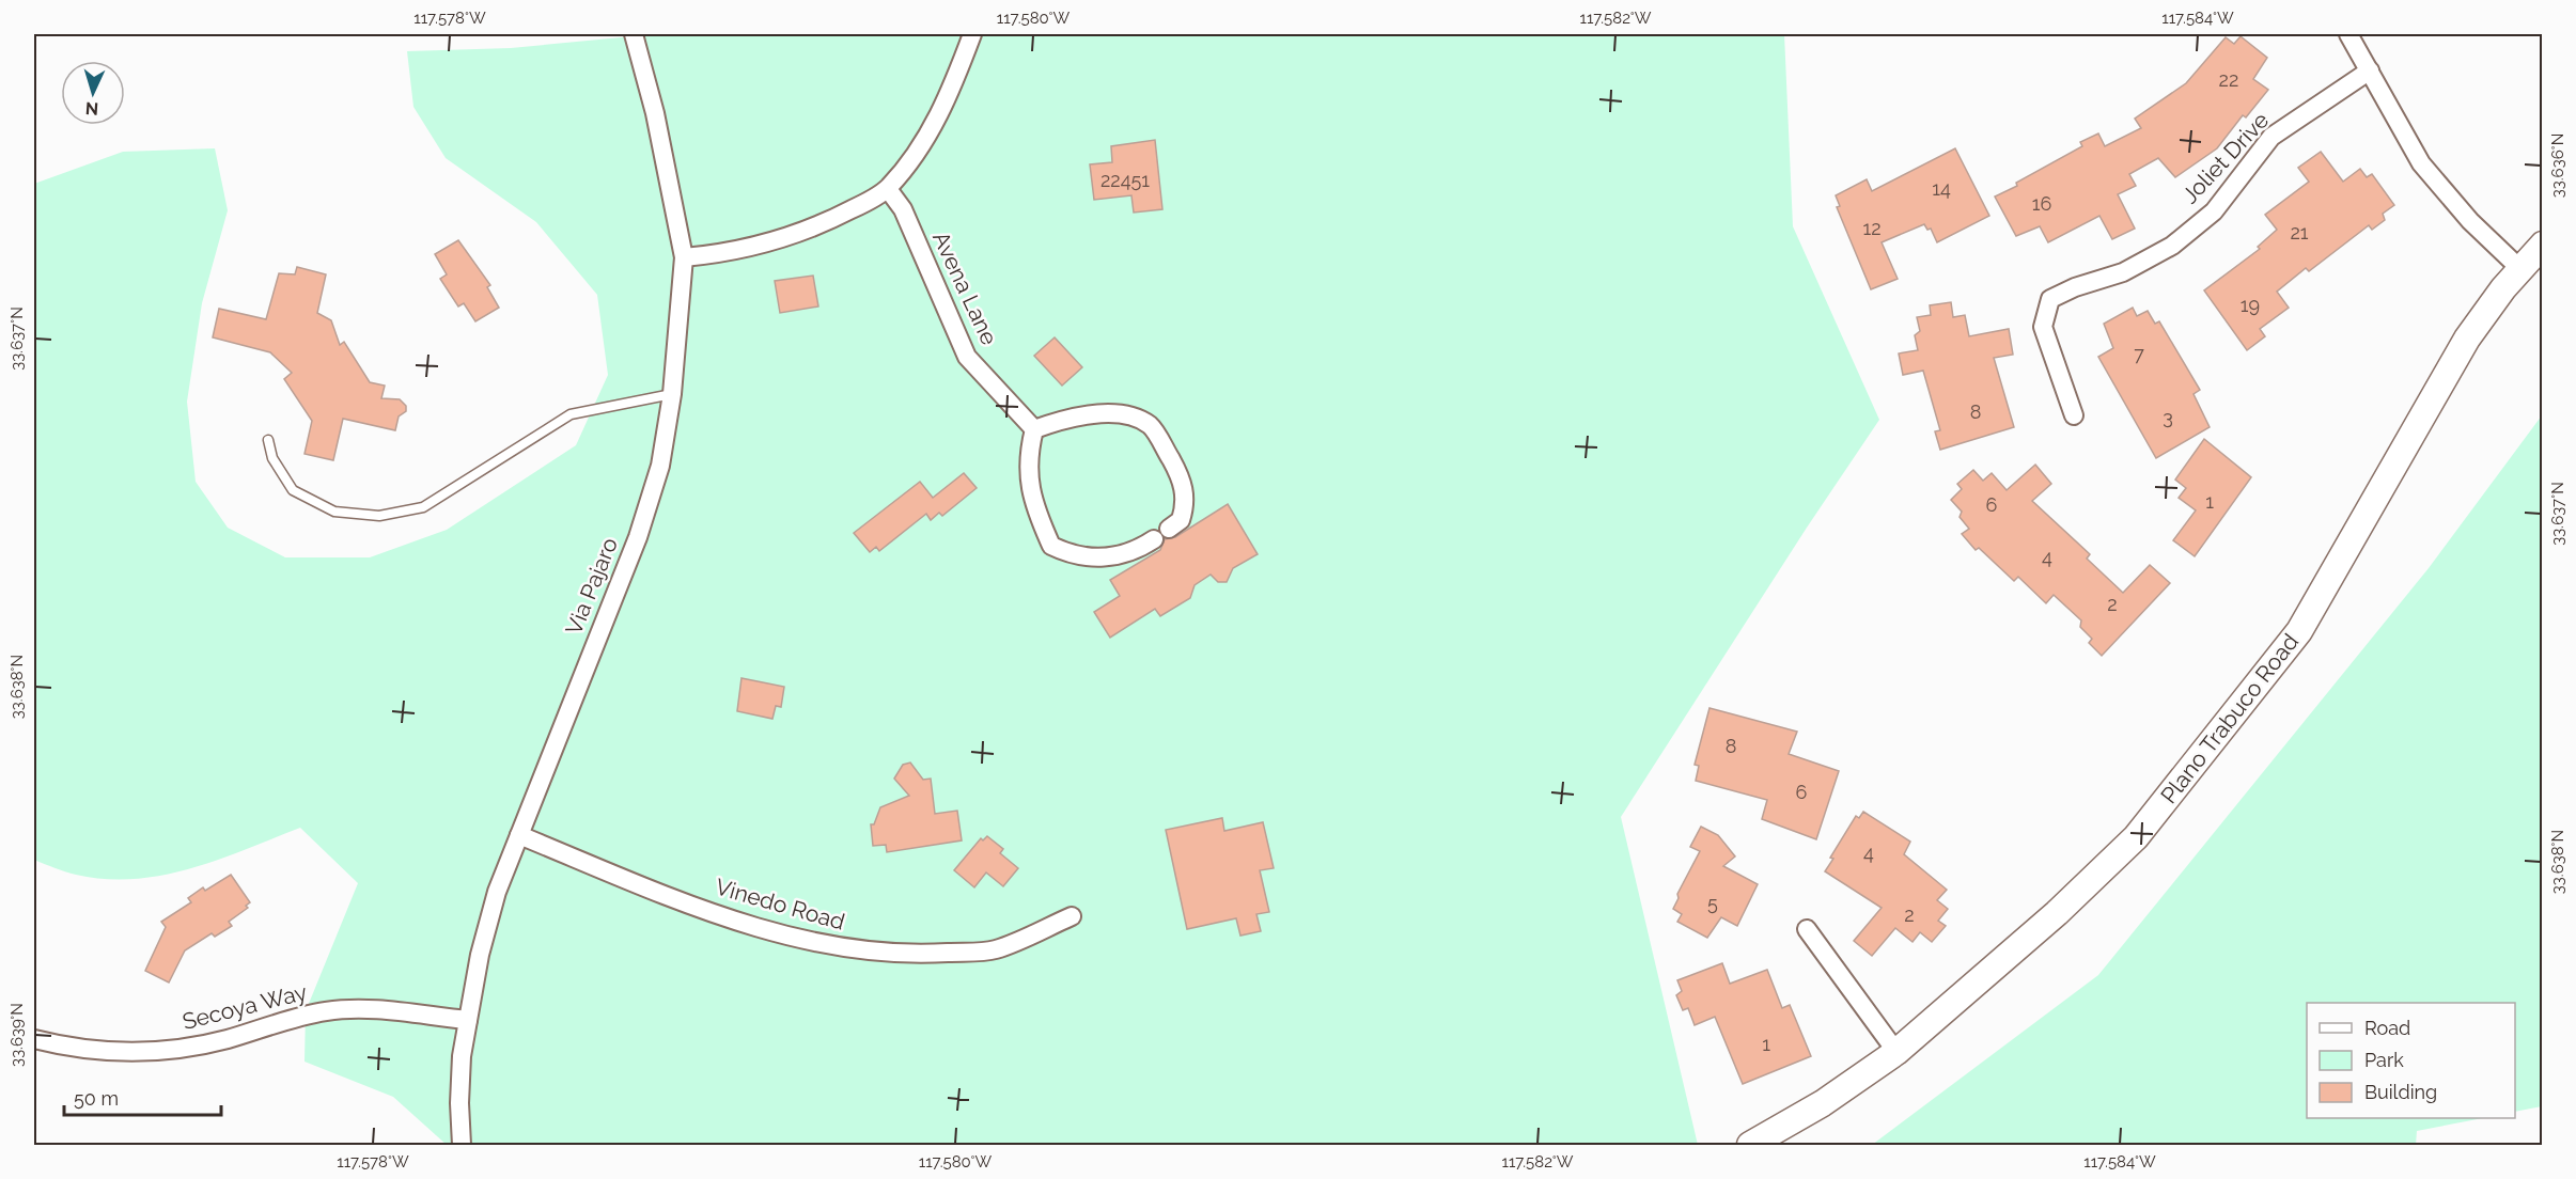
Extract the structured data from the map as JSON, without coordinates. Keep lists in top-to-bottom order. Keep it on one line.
{"streets":{"street":["Joliet Drive","Avena Lane","Via Pajaro","Plano Trabuco Road","Vinedo Road","Secoya Way"]},"crossings":[["Via Pajaro","Vinedo Road"],["Via Pajaro","Secoya Way"]],"house_numbers":["22","22451","14","16","12","21","19","7","8","3","1","6","4","2","8","6","4","5","2","1"],"legend":["Road","Park","Building"],"scale_bar":"50 m","north":"bottom","coordinates":["117.578°W","117.580°W","117.582°W","117.584°W","33.636°N","33.637°N","33.638°N","33.639°N"]}
